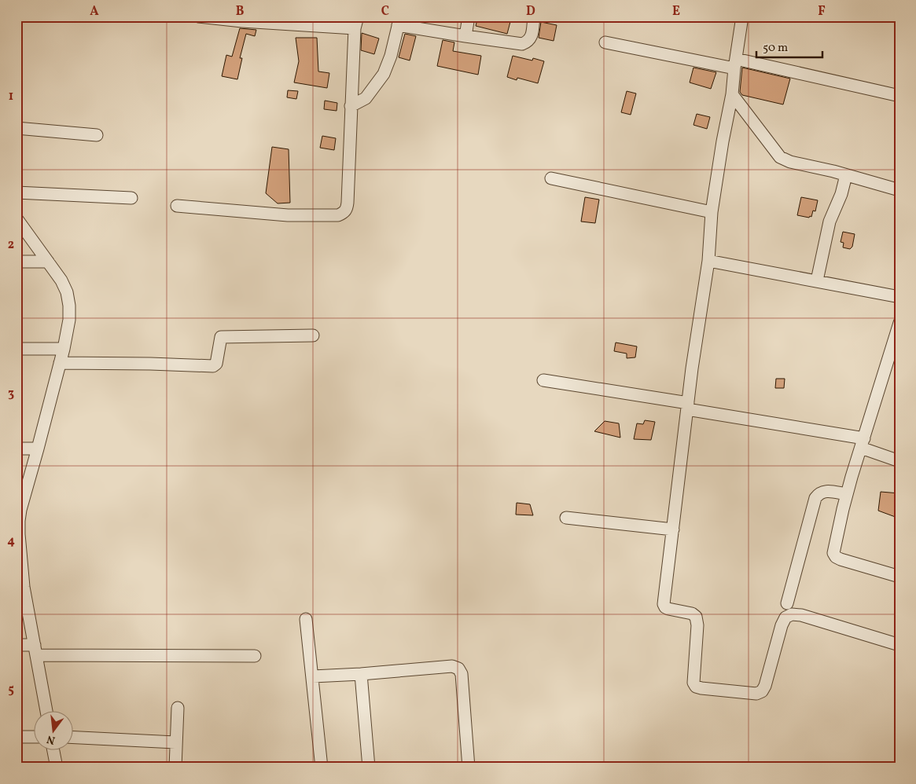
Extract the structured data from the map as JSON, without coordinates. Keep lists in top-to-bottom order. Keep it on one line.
{"scale_bar":"50 m","north":"bottom","grid":{"columns":["A","B","C","D","E","F"],"rows":["1","2","3","4","5"]}}
